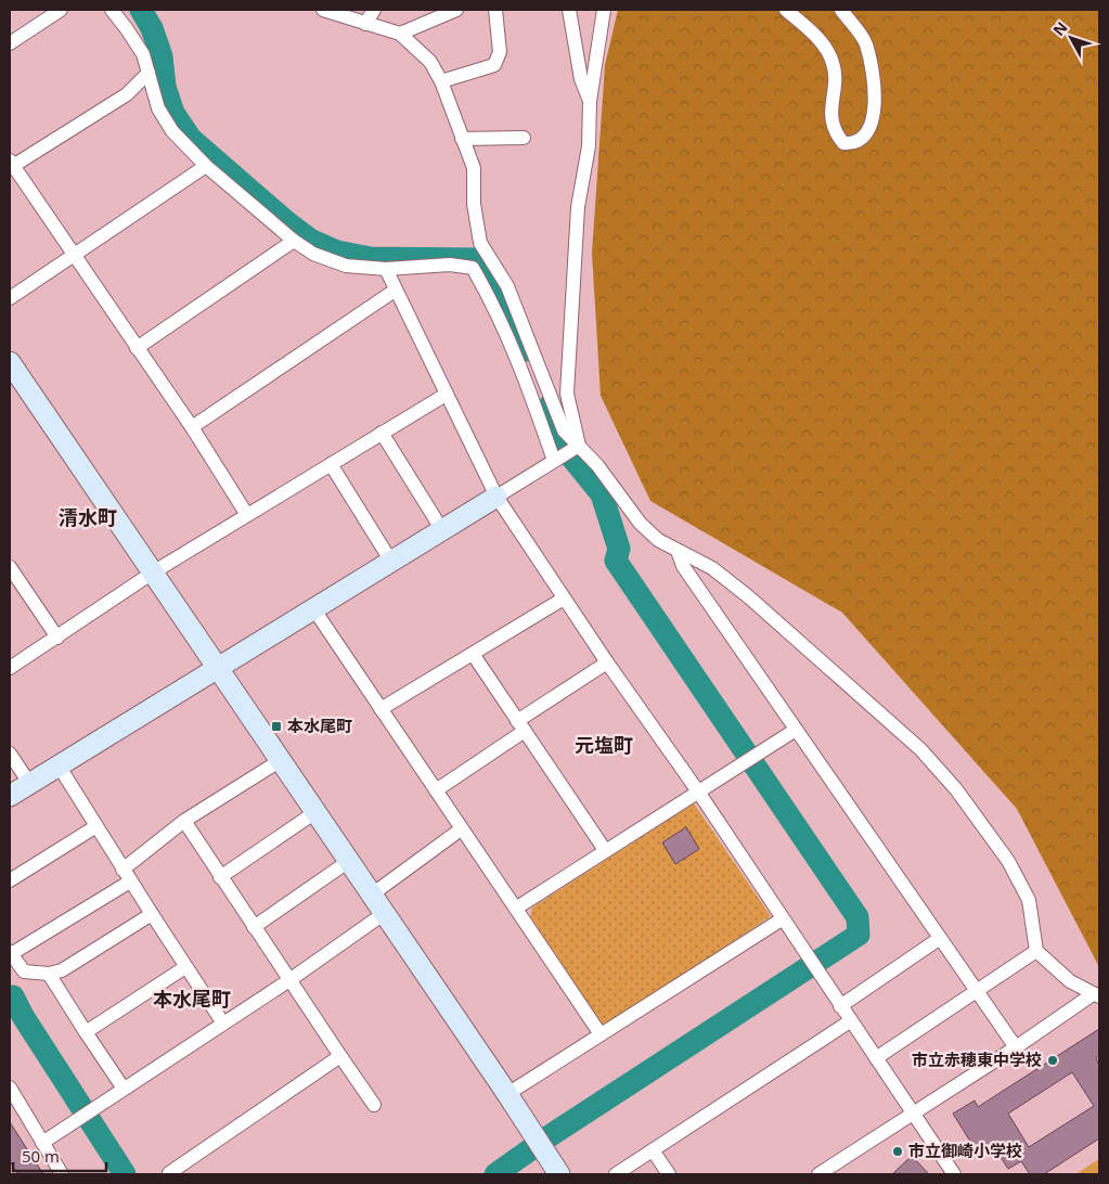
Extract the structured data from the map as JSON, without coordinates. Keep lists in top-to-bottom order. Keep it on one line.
{"districts":["清水町","元塩町","本水尾町"],"places":{"transit":["本水尾町"],"other":["市立赤穂東中学校","市立御崎小学校"]},"scale_bar":"50 m","north":"top left"}
